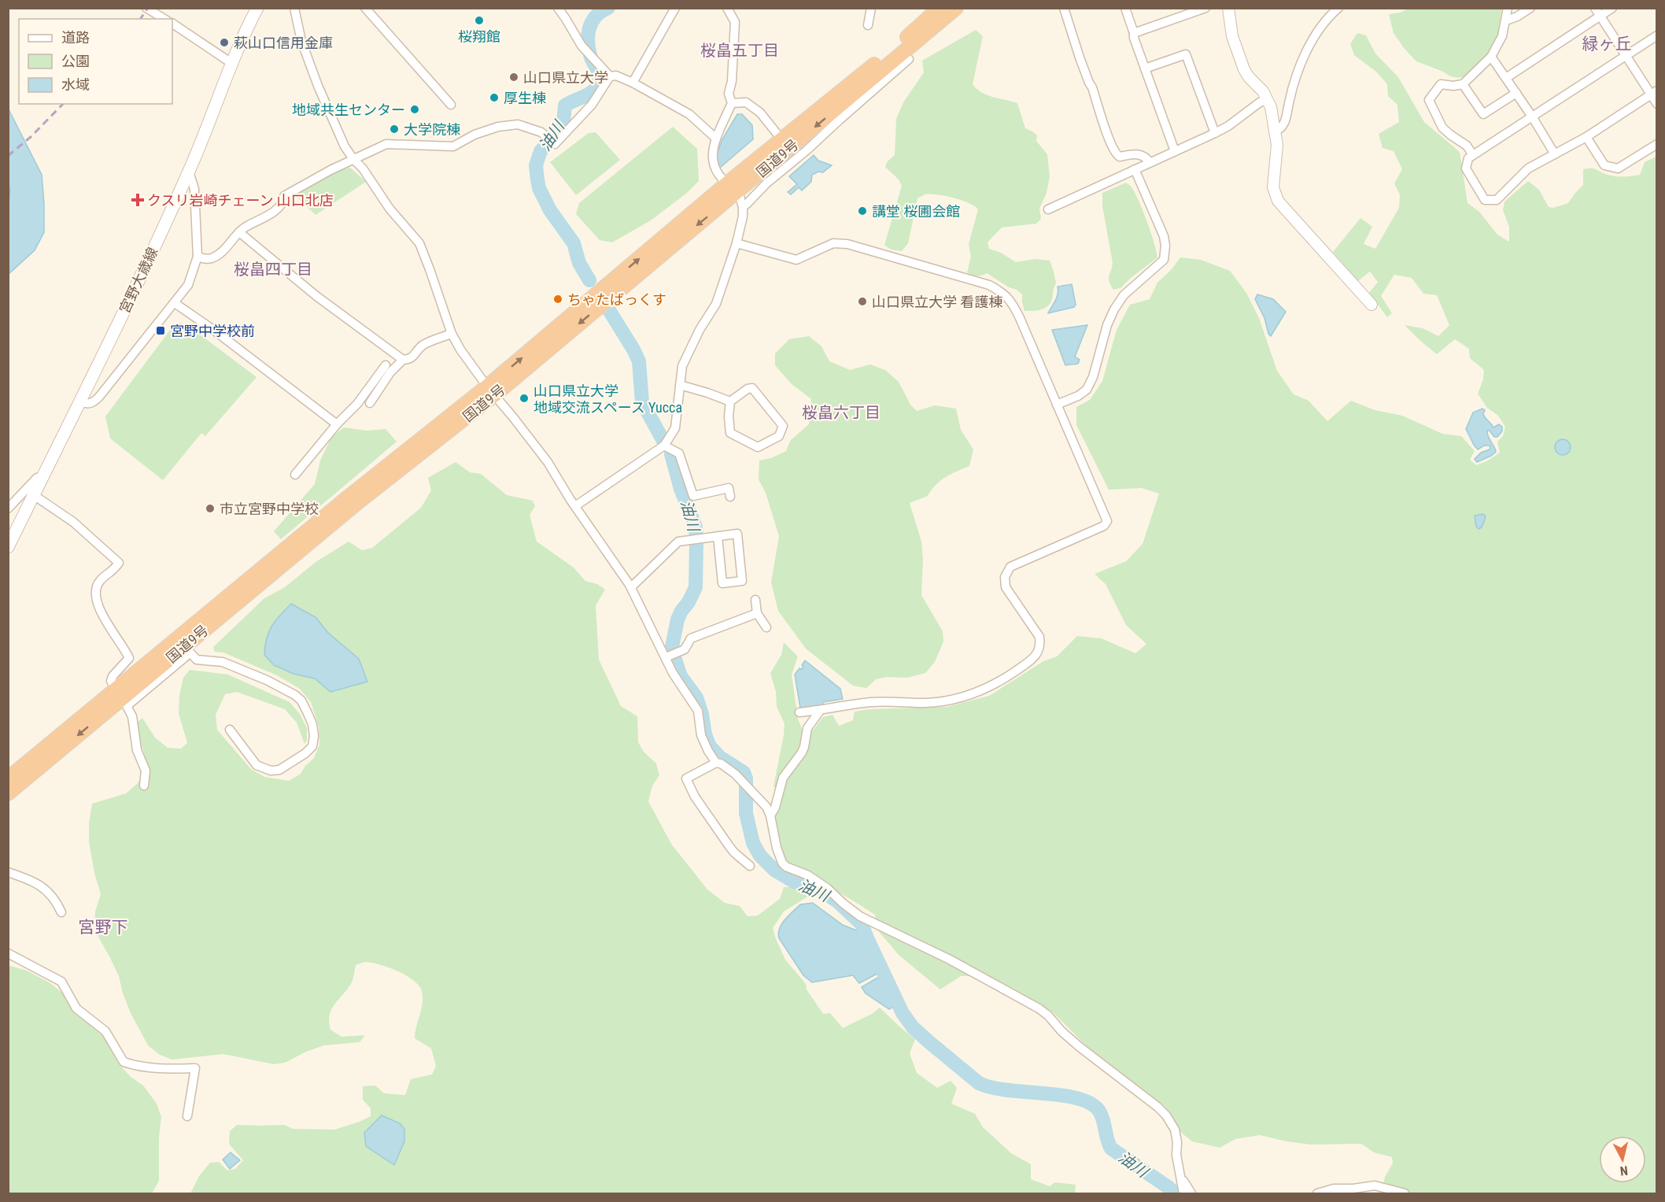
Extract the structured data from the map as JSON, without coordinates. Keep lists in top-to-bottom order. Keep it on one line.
{"streets":{"highway":["国道9号"],"main road":["宮野大歳線"]},"districts":["緑ヶ丘","桜畠五丁目","桜畠四丁目","桜畠六丁目","宮野下"],"water":["油川"],"places":{"other":["桜翔館","萩山口信用金庫","山口県立大学","厚生棟","地域共生センター","大学院棟","講堂 桜圃会館","ちゃたばっくす","山口県立大学 看護棟","山口県立大学 地域交流スペース Yucca","市立宮野中学校"],"health":["クスリ岩崎チェーン 山口北店"],"transit":["宮野中学校前"]},"legend":["道路","公園","水域"],"north":"bottom"}
